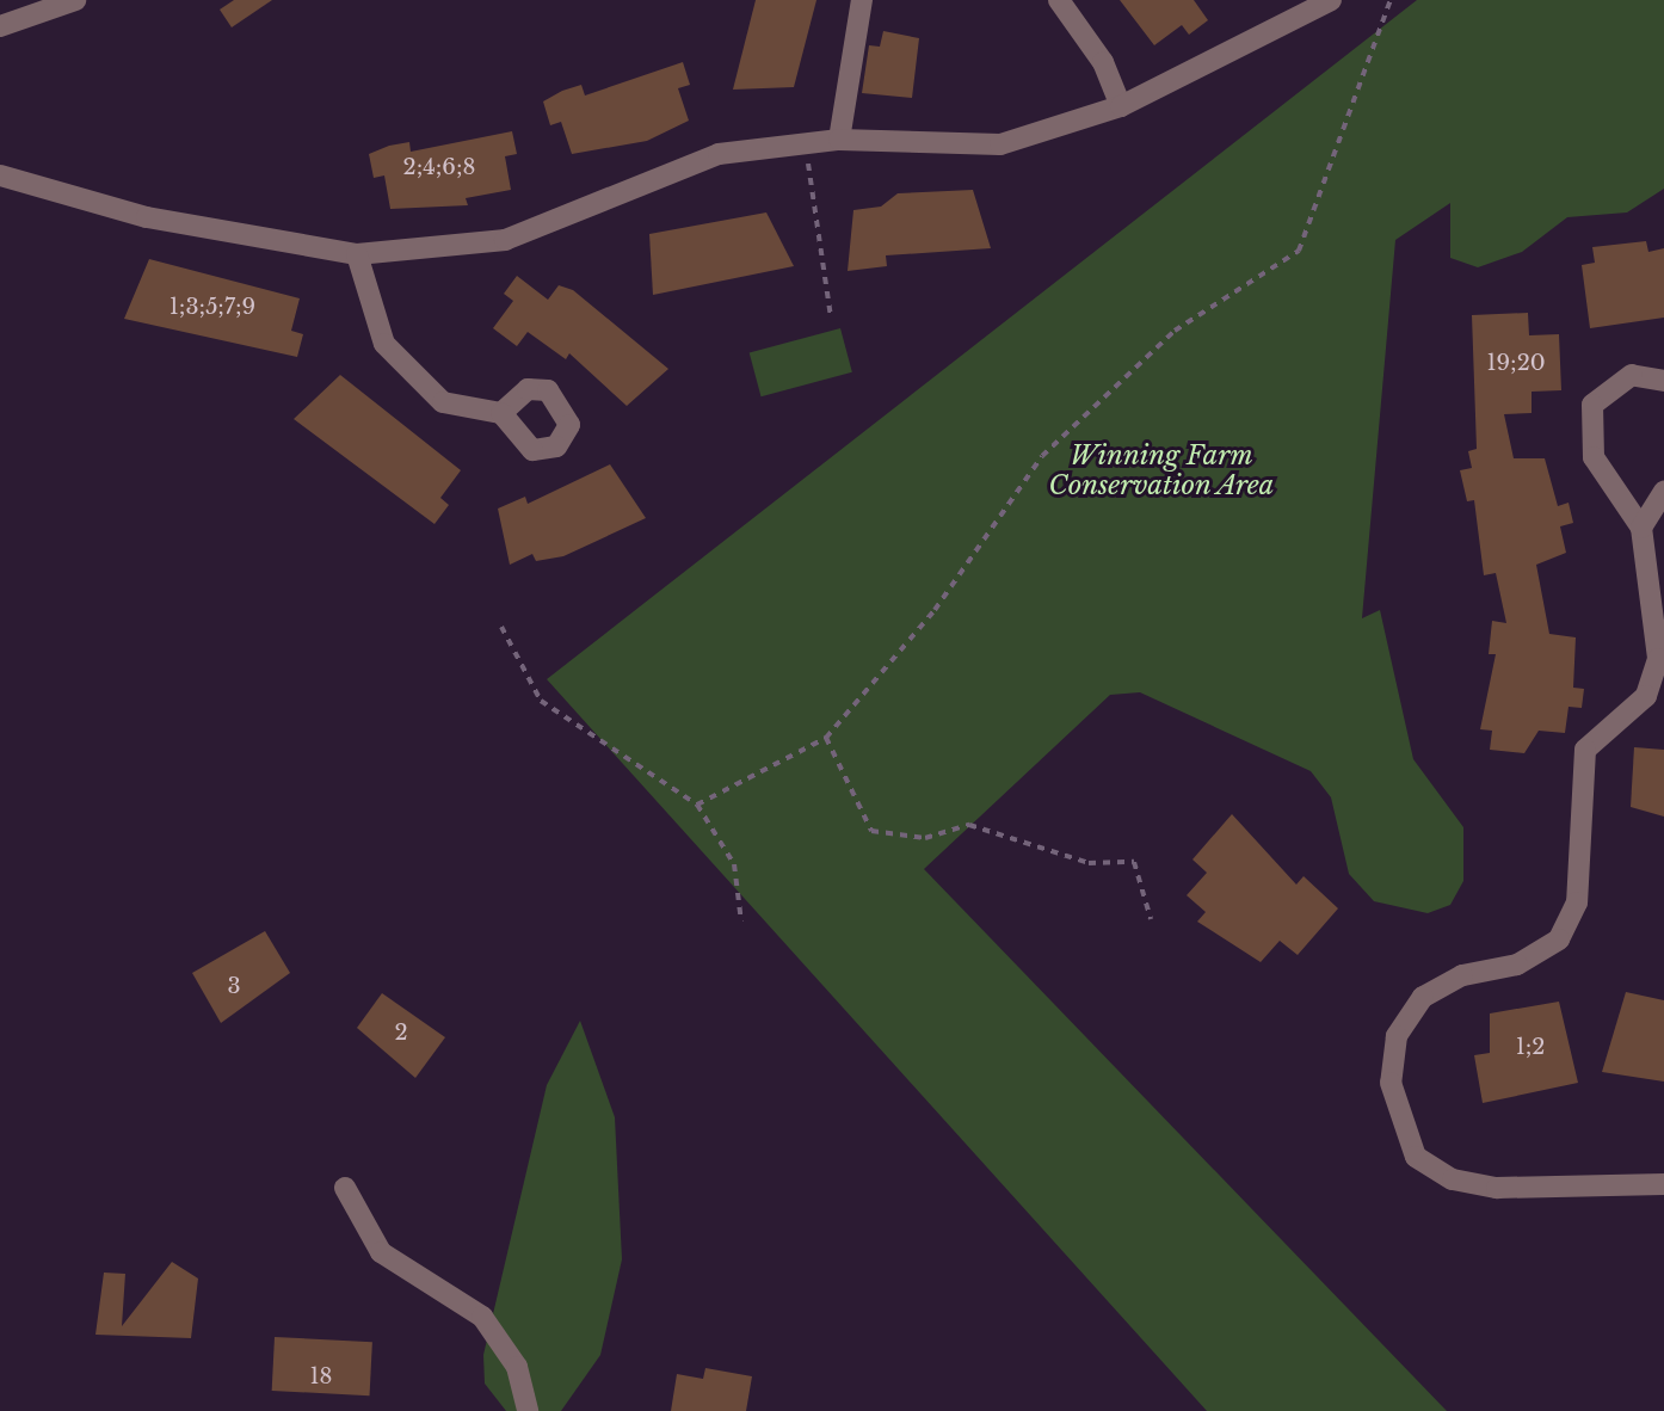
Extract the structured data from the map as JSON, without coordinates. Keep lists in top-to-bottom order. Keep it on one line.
{"parks":["Winning Farm Conservation Area"],"house_numbers":["2;4;6;8","1;3;5;7;9","19;20","3","2","1;2","18"]}
